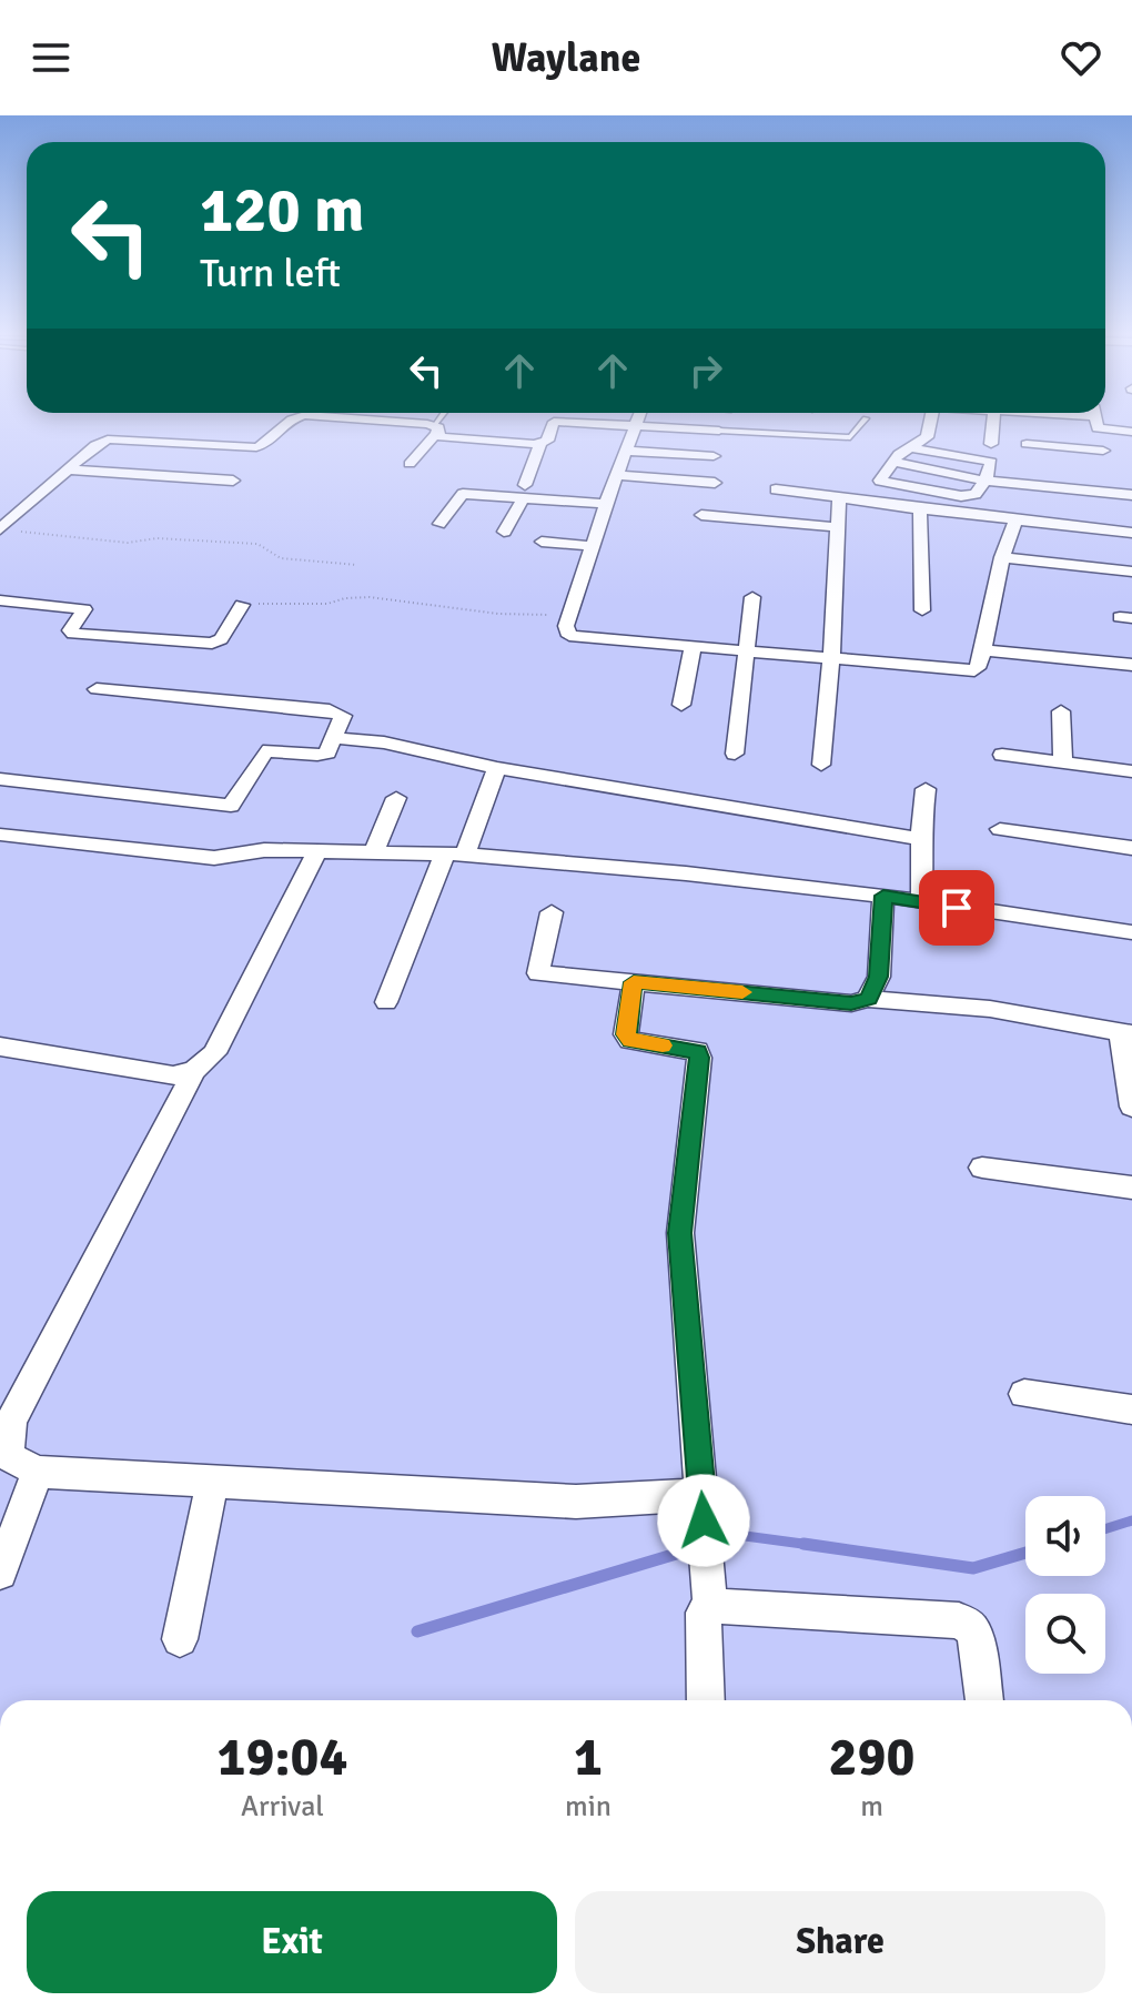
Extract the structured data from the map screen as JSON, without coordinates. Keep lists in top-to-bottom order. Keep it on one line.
{"page":{"header":"Waylane","turn":["120 m","Turn left"],"eta":["19:04","Arrival","1","min","290","m"],"buttons":["Exit","Share"]}}
